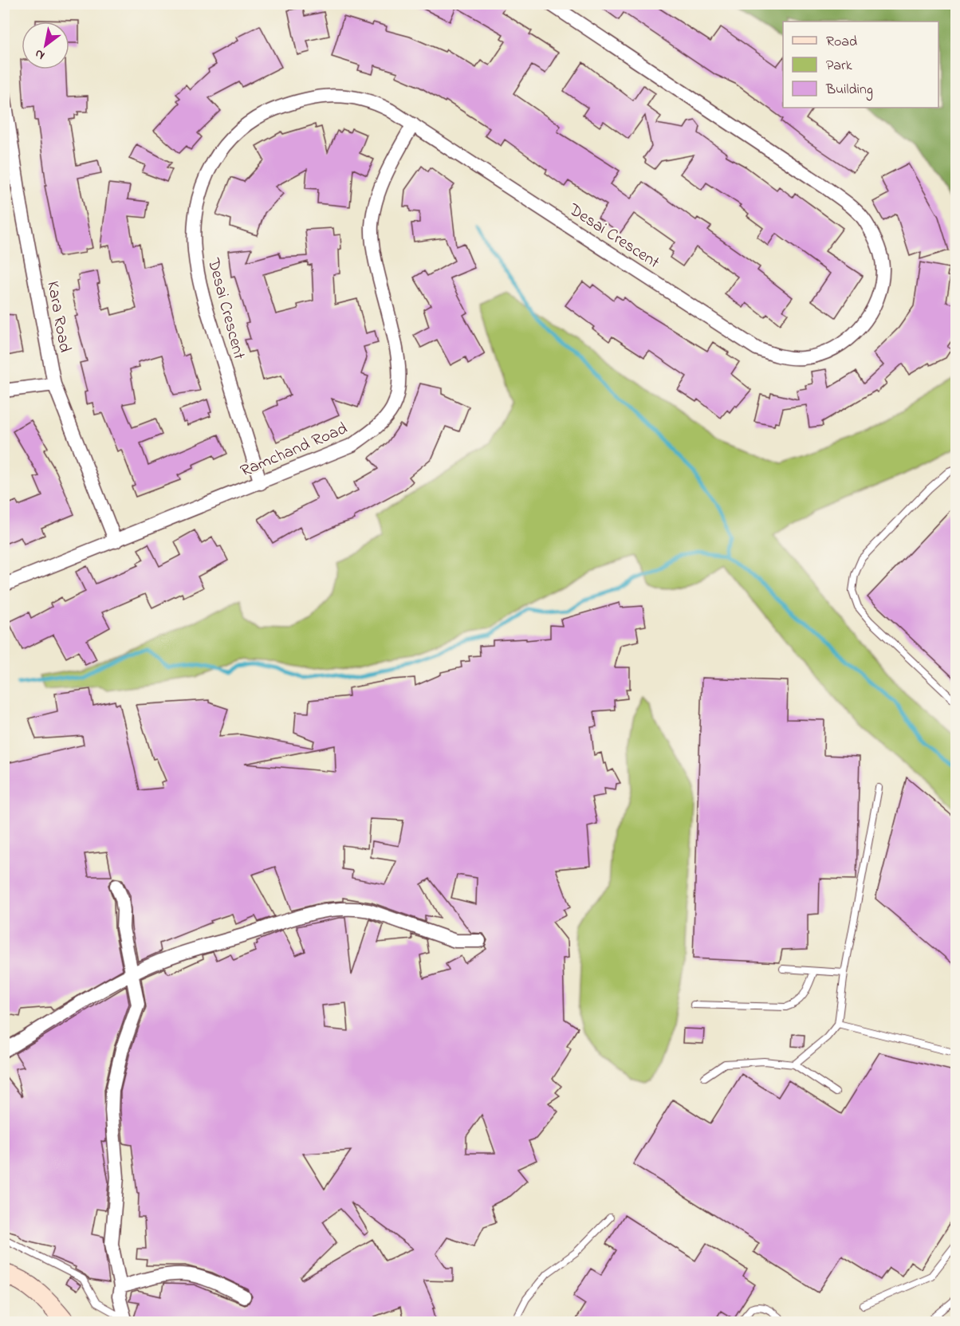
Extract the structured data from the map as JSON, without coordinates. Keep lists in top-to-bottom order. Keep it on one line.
{"streets":{"street":["Desai Crescent","Kara Road","Ramchand Road"]},"crossings":[["Desai Crescent","Ramchand Road"],["Kara Road","Ramchand Road"]],"legend":["Road","Park","Building"],"north":"bottom left"}
